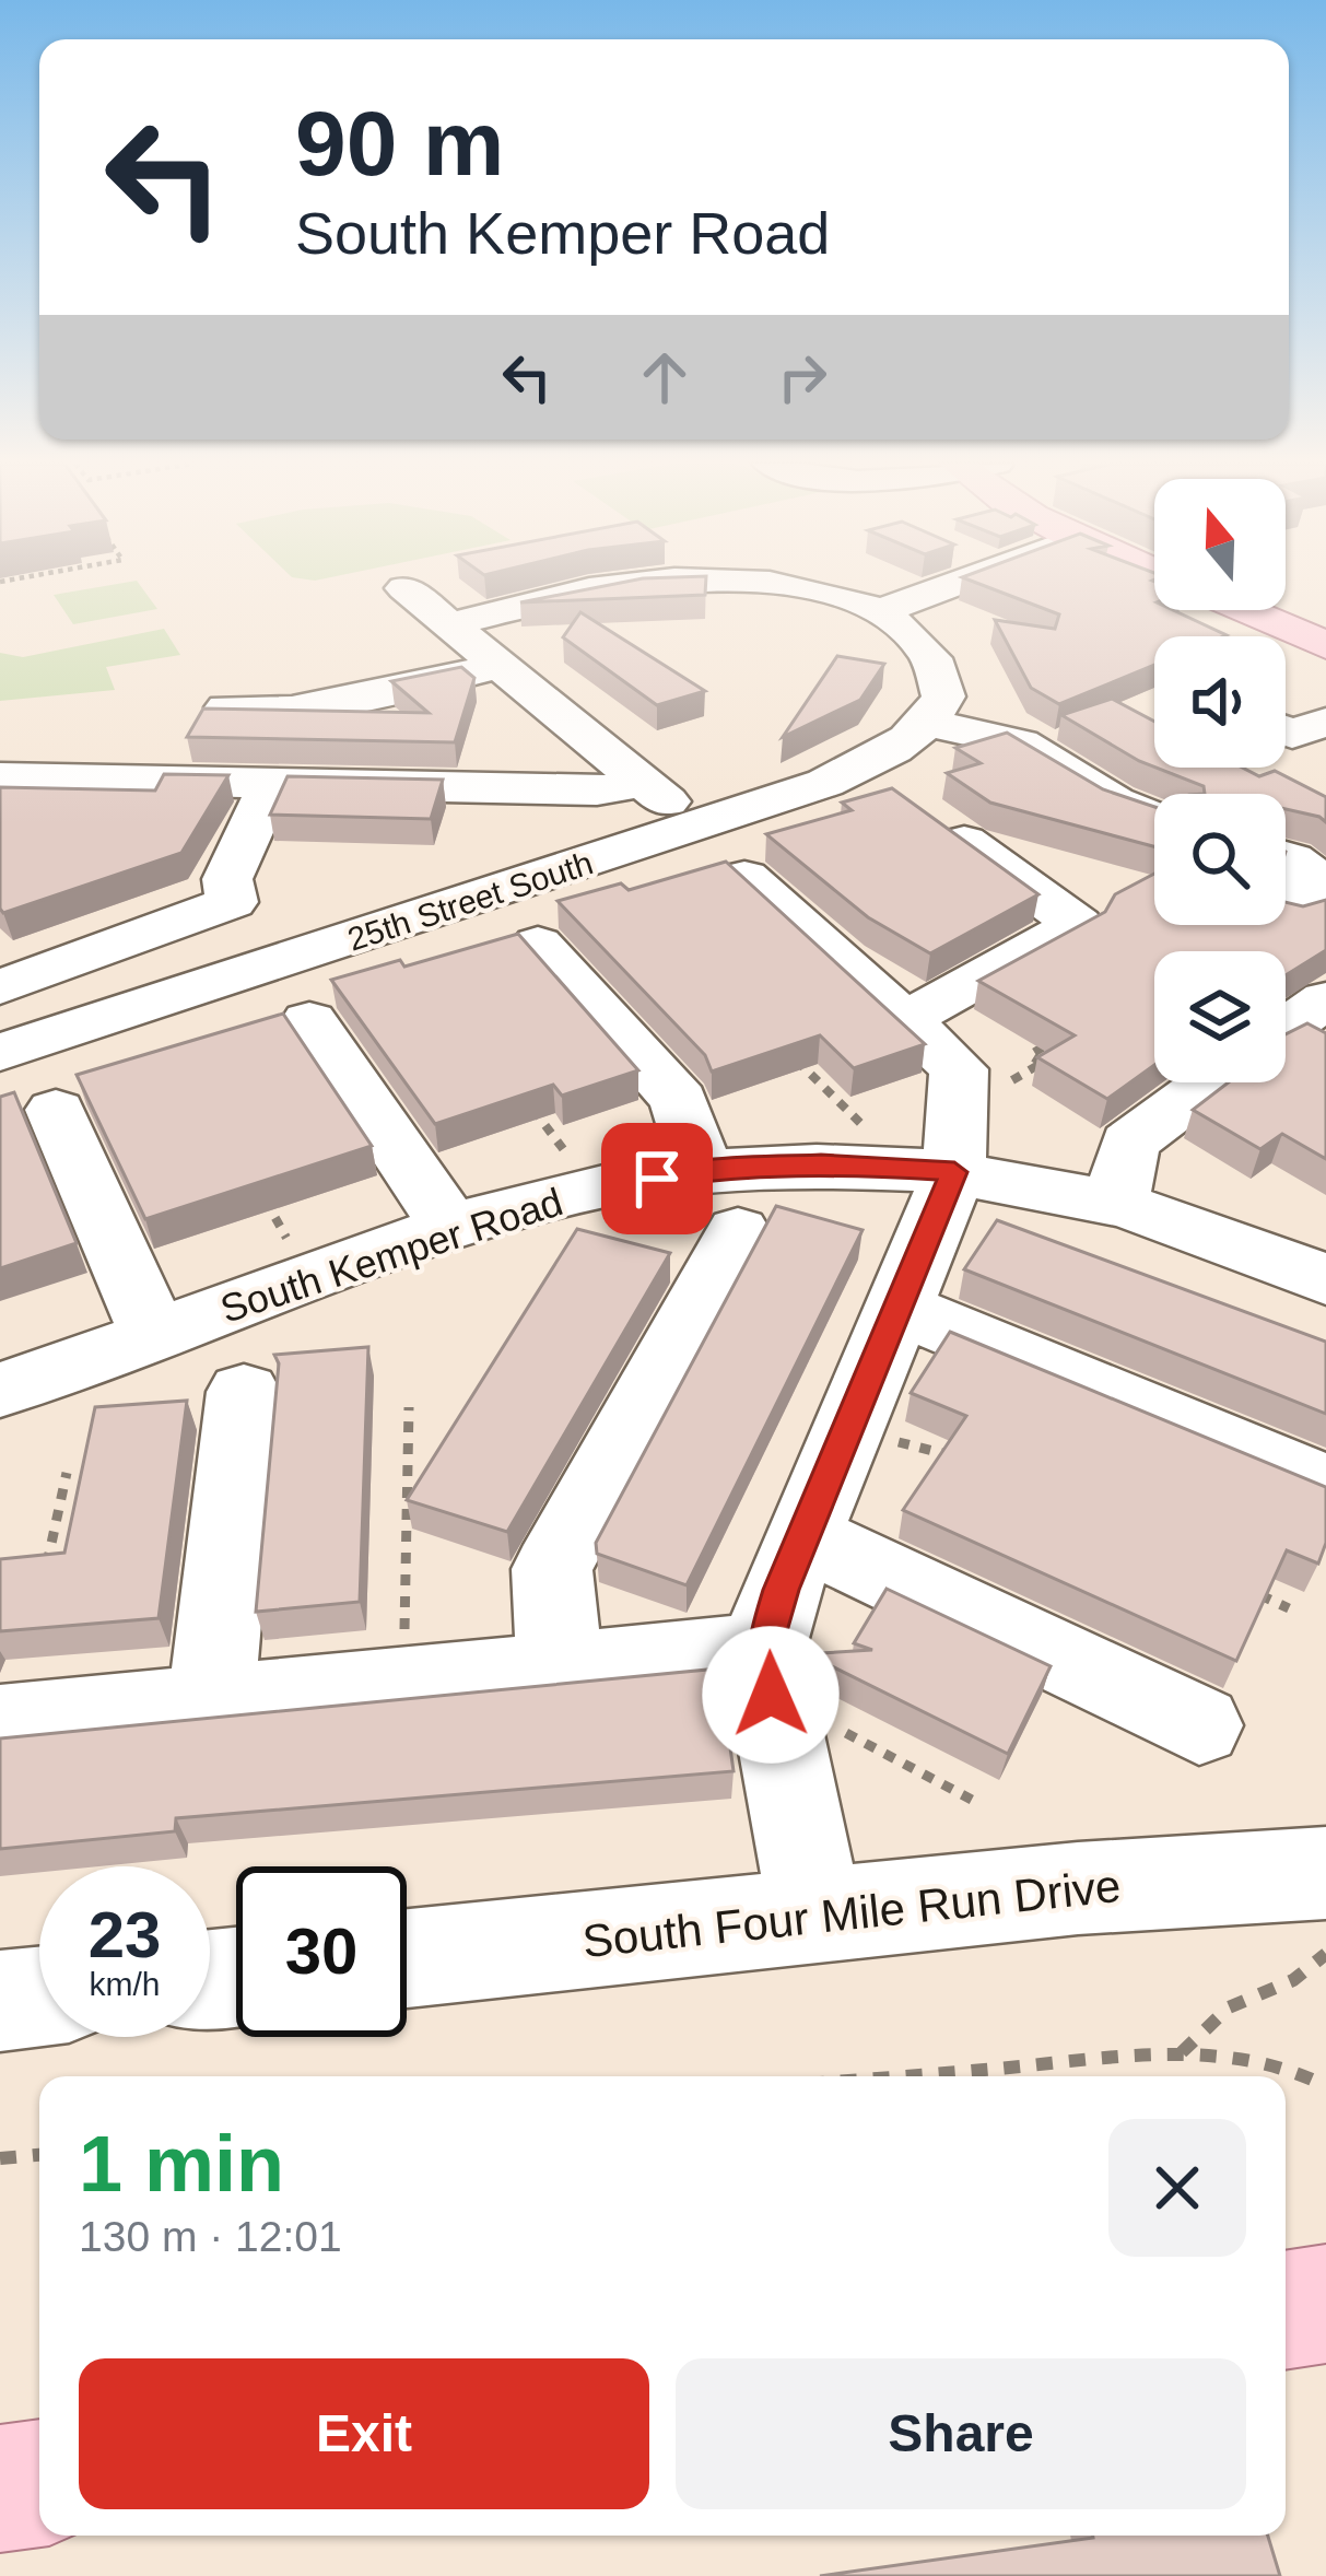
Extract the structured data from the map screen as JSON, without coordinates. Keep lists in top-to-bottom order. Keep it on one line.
{"streets":{"street":["25th Street South","South Kemper Road","South Four Mile Run Drive"]},"north":"top","page":{"turn":["90 m","South Kemper Road"],"speed":"23 km/h","limit":"30","heading":["1 min","130 m · 12:01"],"buttons":["Exit","Share"]}}
